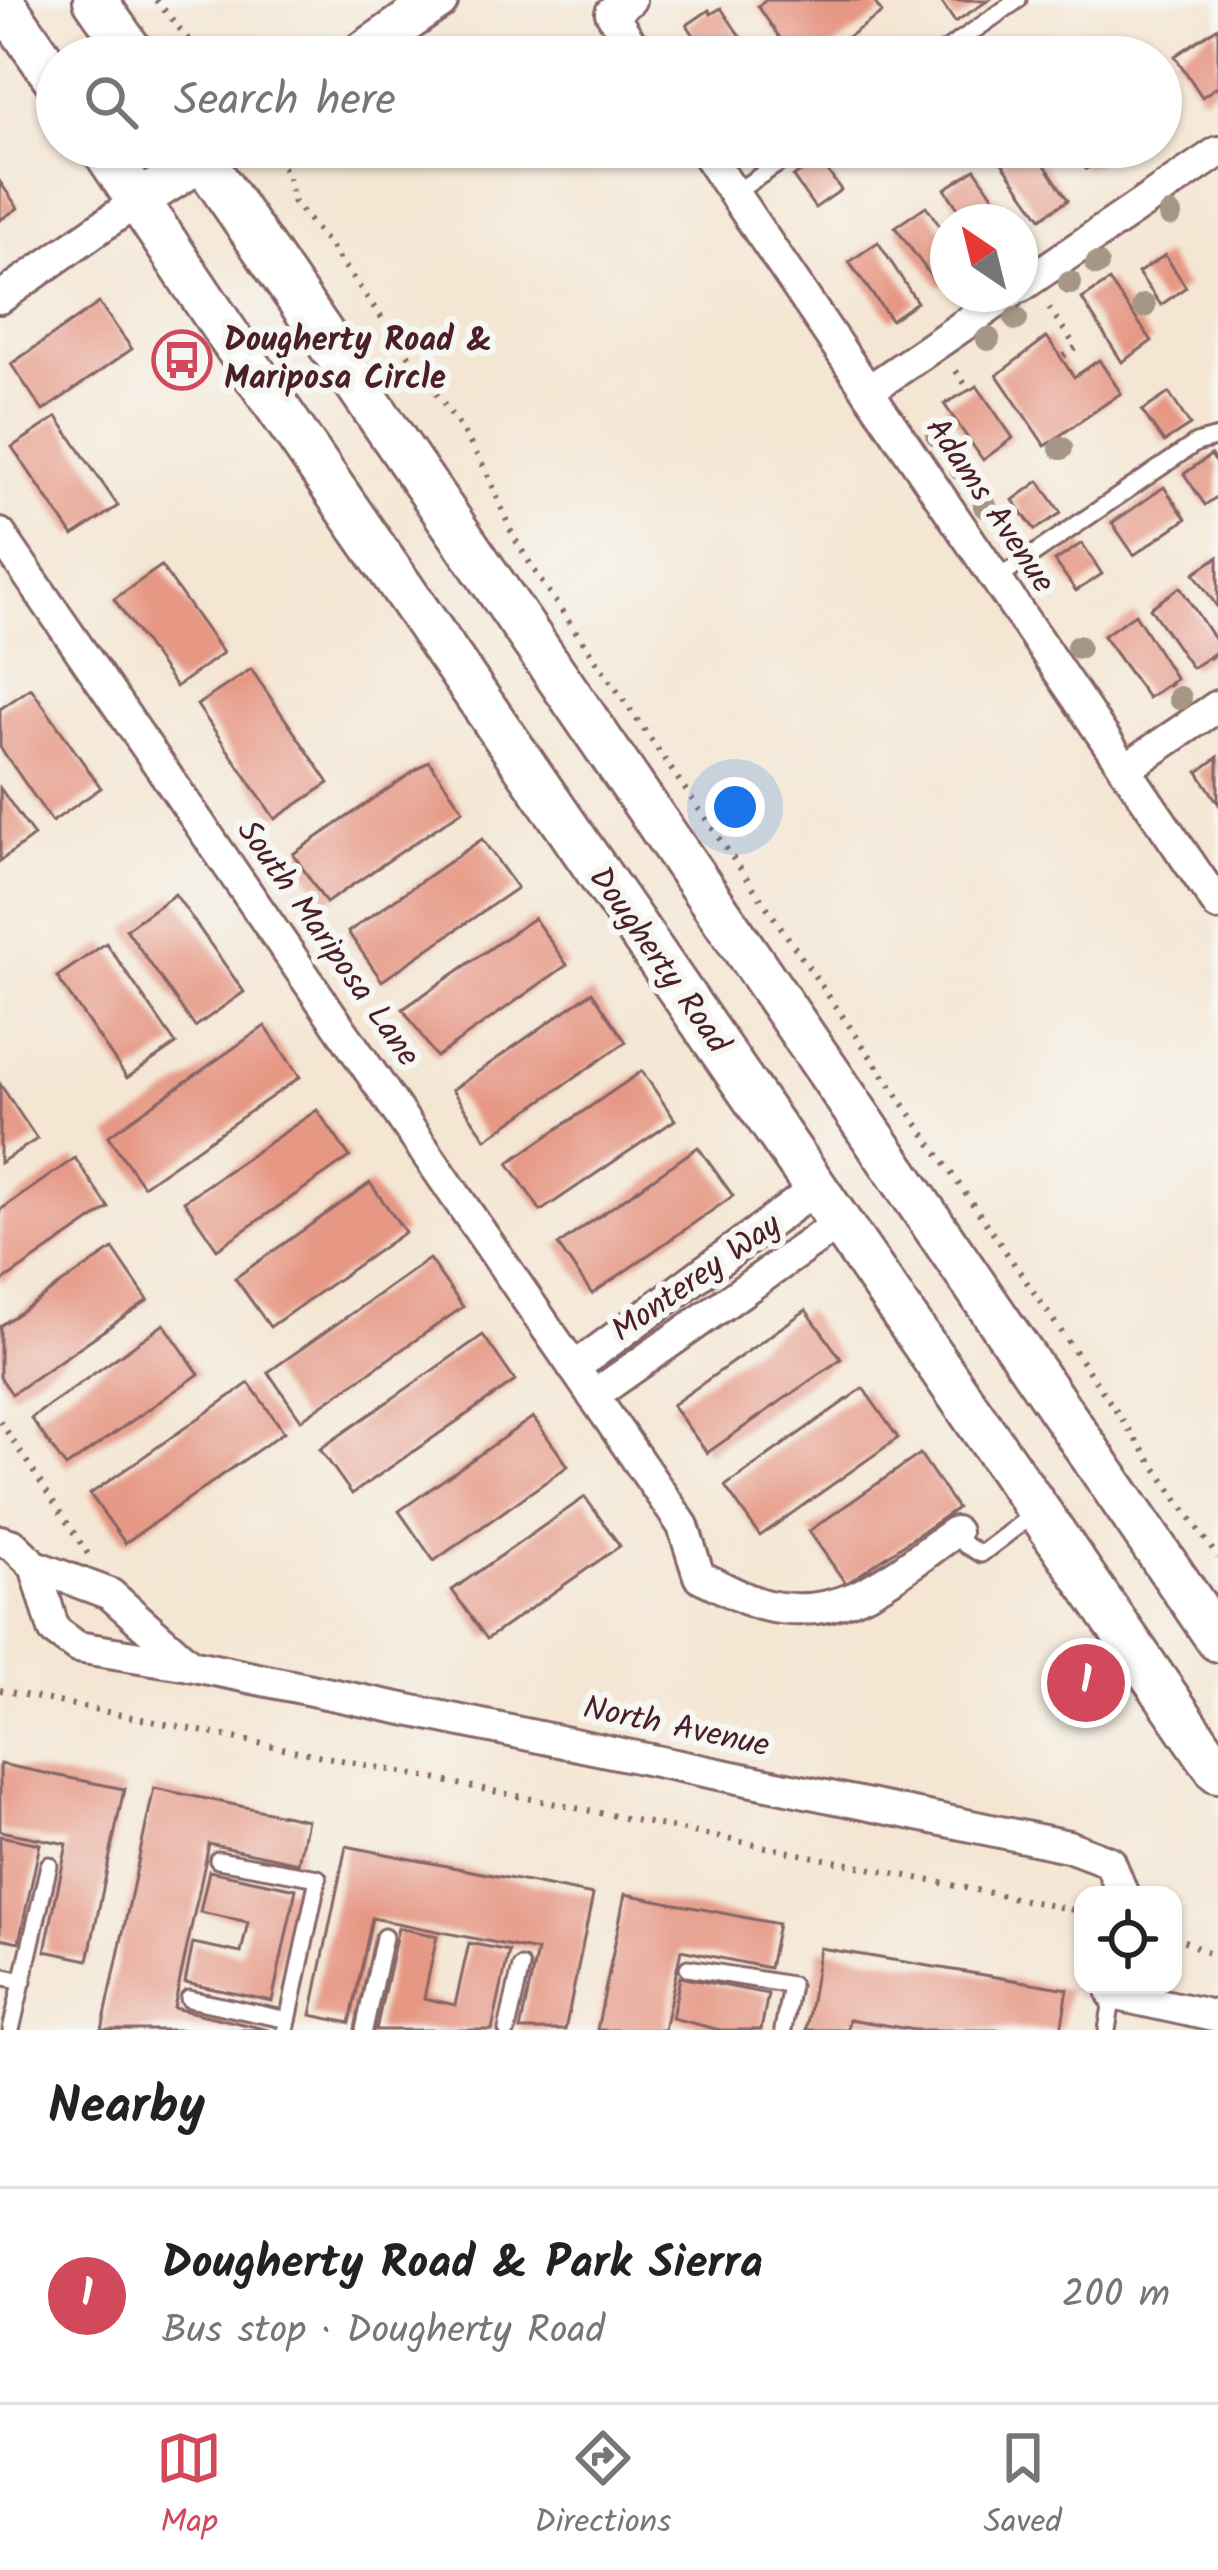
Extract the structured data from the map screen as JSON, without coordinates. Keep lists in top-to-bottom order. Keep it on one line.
{"streets":{"main road":["Dougherty Road"],"street":["Adams Avenue","South Mariposa Lane","Monterey Way","North Avenue"]},"crossings":[["South Mariposa Lane","Monterey Way"],["Dougherty Road","Monterey Way"]],"places":{"bus stop":["Dougherty Road & Mariposa Circle"]},"north":"top left","page":{"search":"Search here","pins":"1","heading":"Nearby","list":[{"mark":"1","name":"Dougherty Road & Park Sierra","note":"Bus stop · Dougherty Road","value":"200 m"}],"nav":["Map","Directions","Saved"]}}
